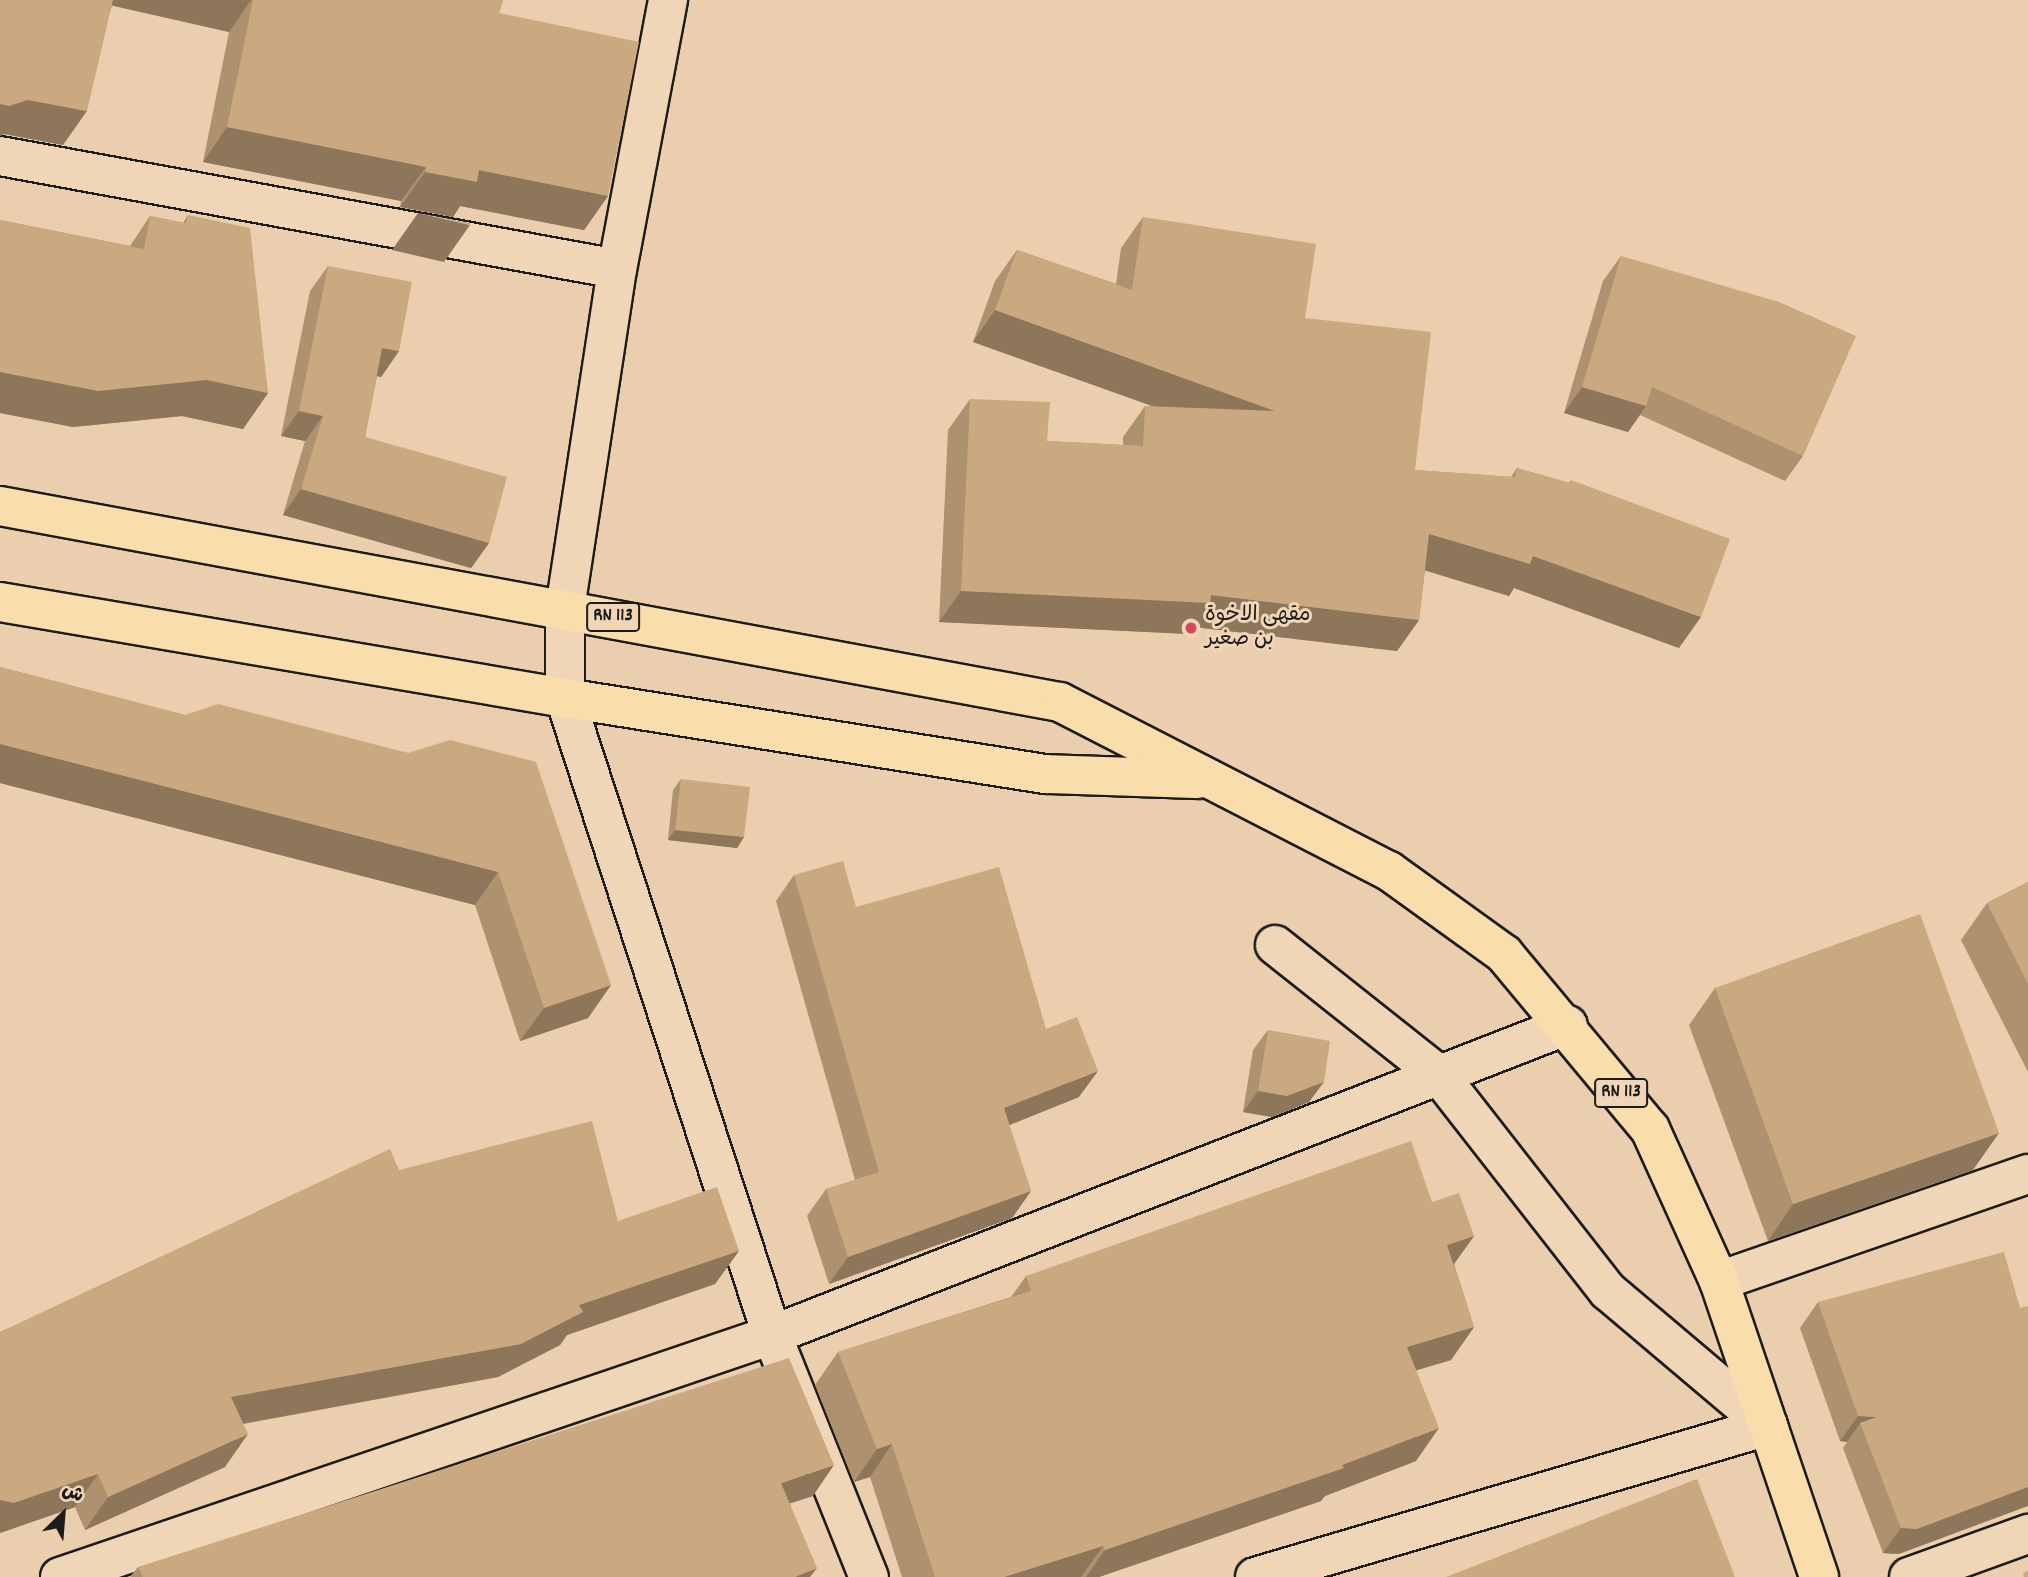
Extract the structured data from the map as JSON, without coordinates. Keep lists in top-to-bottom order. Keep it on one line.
{"streets":{"main road":["RN 113"]},"places":["مقهی الاخوة بن صغير"],"north":"top right"}
